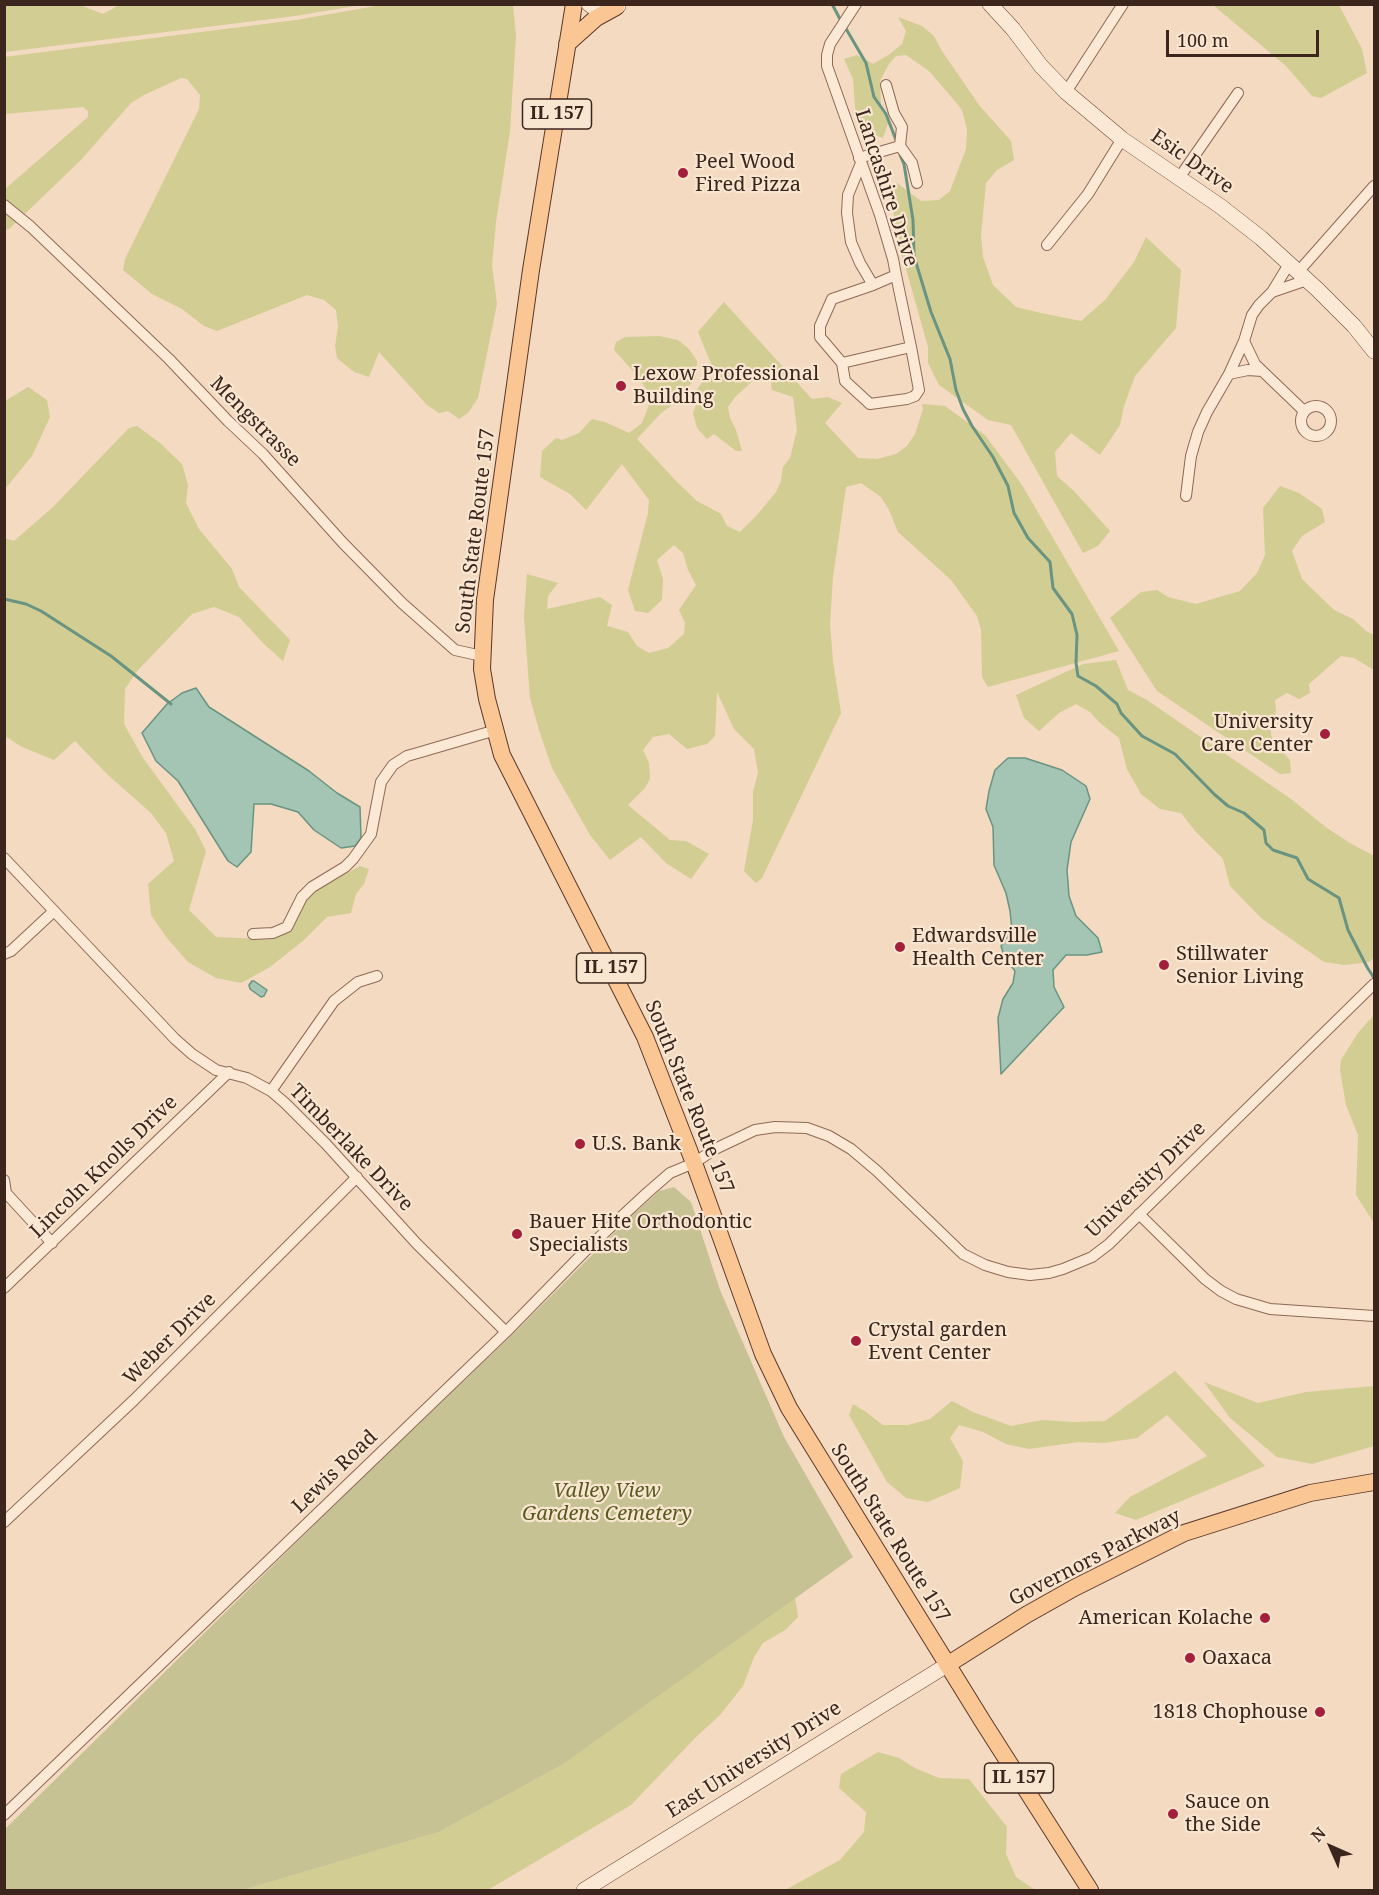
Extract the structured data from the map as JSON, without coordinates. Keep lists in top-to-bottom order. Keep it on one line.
{"streets":{"main road":["IL 157","South State Route 157","Governors Parkway"],"street":["Esic Drive","Lancashire Drive","Mengstrasse","Timberlake Drive","Lincoln Knolls Drive","University Drive","Weber Drive","Lewis Road","East University Drive"]},"crossings":[["Mengstrasse","South State Route 157"],["South State Route 157","University Drive"],["South State Route 157","Lewis Road"],["South State Route 157","Governors Parkway"],["South State Route 157","East University Drive"],["Timberlake Drive","Lincoln Knolls Drive"],["Timberlake Drive","Weber Drive"],["Timberlake Drive","Lewis Road"],["University Drive","Lewis Road"],["Governors Parkway","East University Drive"]],"parks":["Valley View Gardens Cemetery"],"places":["Peel Wood Fired Pizza","Lexow Professional Building","University Care Center","Edwardsville Health Center","Stillwater Senior Living","U.S. Bank","Bauer Hite Orthodontic Specialists","Crystal garden Event Center","American Kolache","Oaxaca","1818 Chophouse","Sauce on the Side"],"scale_bar":"100 m","north":"top left"}
